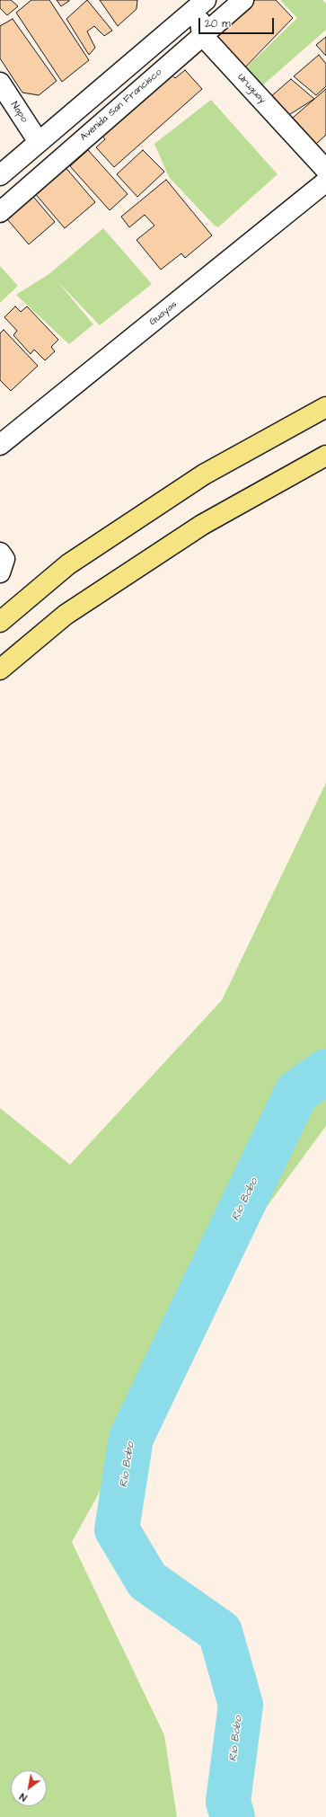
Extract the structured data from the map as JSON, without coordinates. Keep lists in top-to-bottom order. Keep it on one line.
{"streets":{"street":["Uruguay","Avenida San Francisco","Napo","Guayas"]},"crossings":[["Uruguay","Avenida San Francisco"]],"water":["Río Bobo"],"scale_bar":"20 m","north":"bottom left"}
